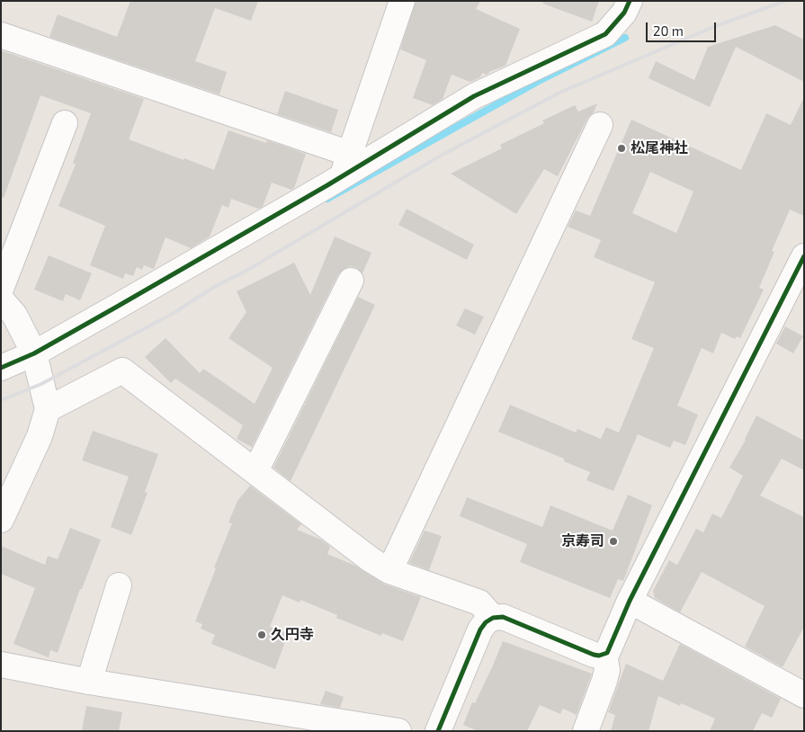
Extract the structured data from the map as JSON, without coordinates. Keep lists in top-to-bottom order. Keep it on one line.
{"places":["松尾神社","京寿司","久円寺"],"scale_bar":"20 m"}
